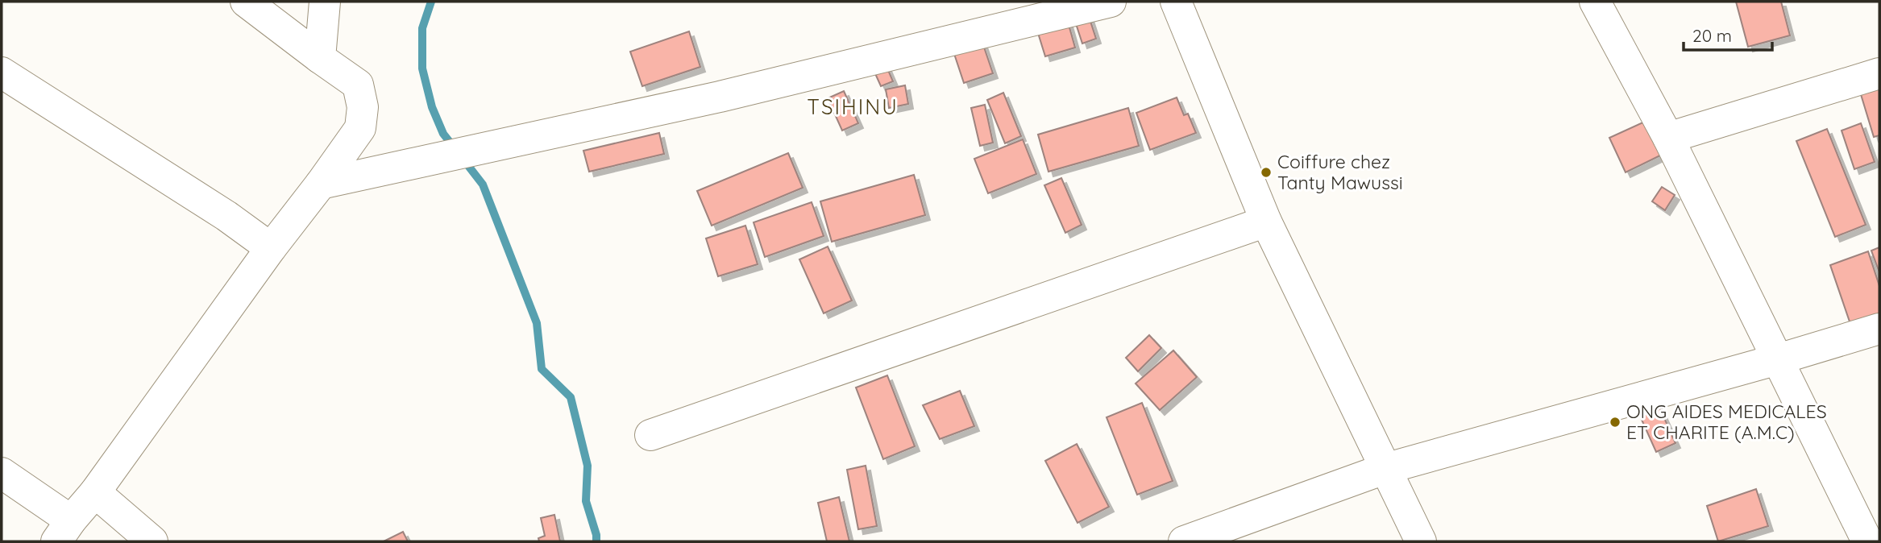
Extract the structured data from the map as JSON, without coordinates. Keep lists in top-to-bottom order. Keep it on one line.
{"districts":["TSIHINU"],"places":["Coiffure chez Tanty Mawussi","ONG AIDES MEDICALES ET CHARITE (A.M.C)"],"scale_bar":"20 m"}
